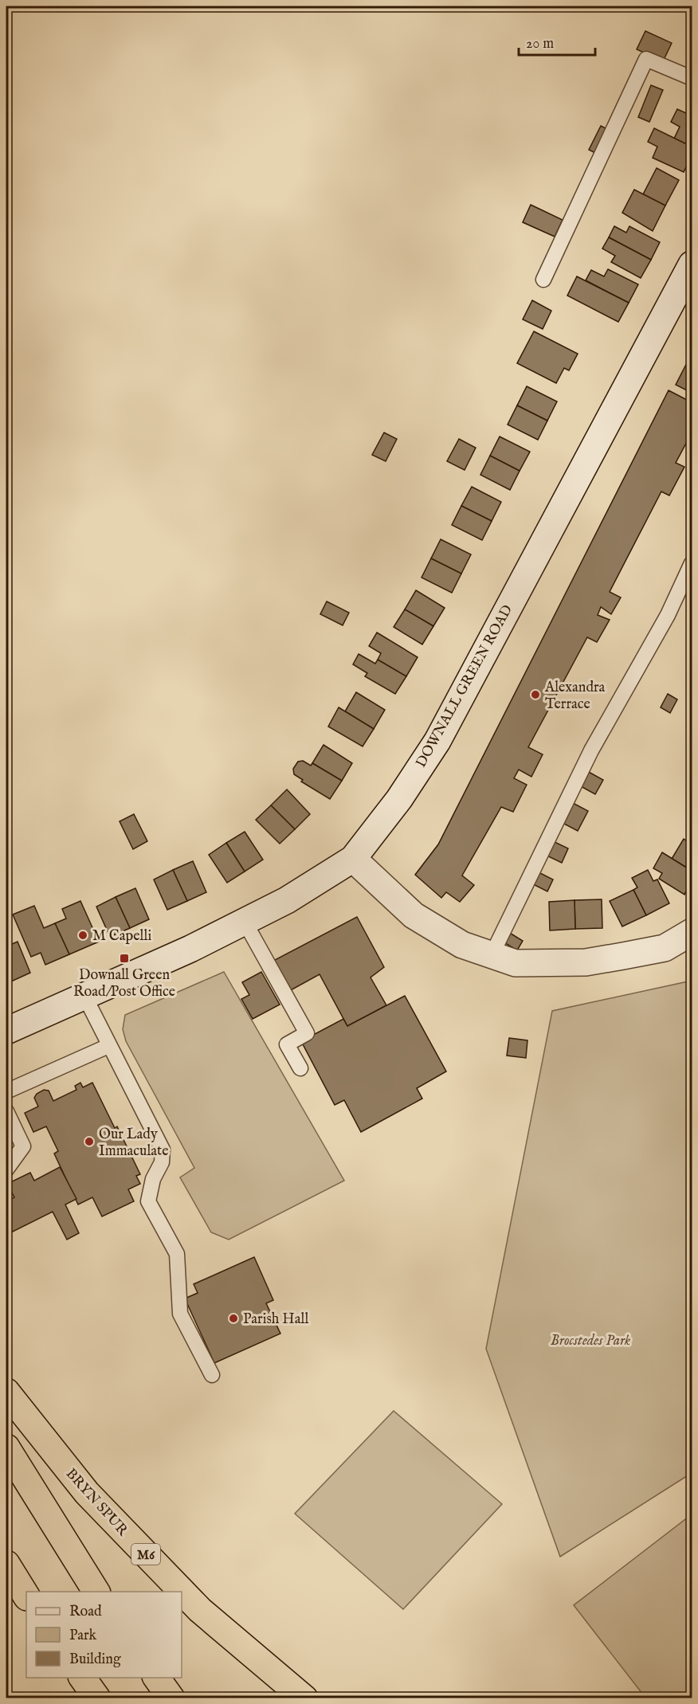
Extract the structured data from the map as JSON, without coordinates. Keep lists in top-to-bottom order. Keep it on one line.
{"streets":{"highway":["BRYN SPUR","M6"],"main road":["DOWNALL GREEN ROAD"]},"parks":["Brocstedes Park"],"places":{"other":["Alexandra Terrace","M Capelli","Our Lady Immaculate","Parish Hall"],"transit":["Downall Green Road/Post Office"]},"legend":["Road","Park","Building"],"scale_bar":"20 m"}
